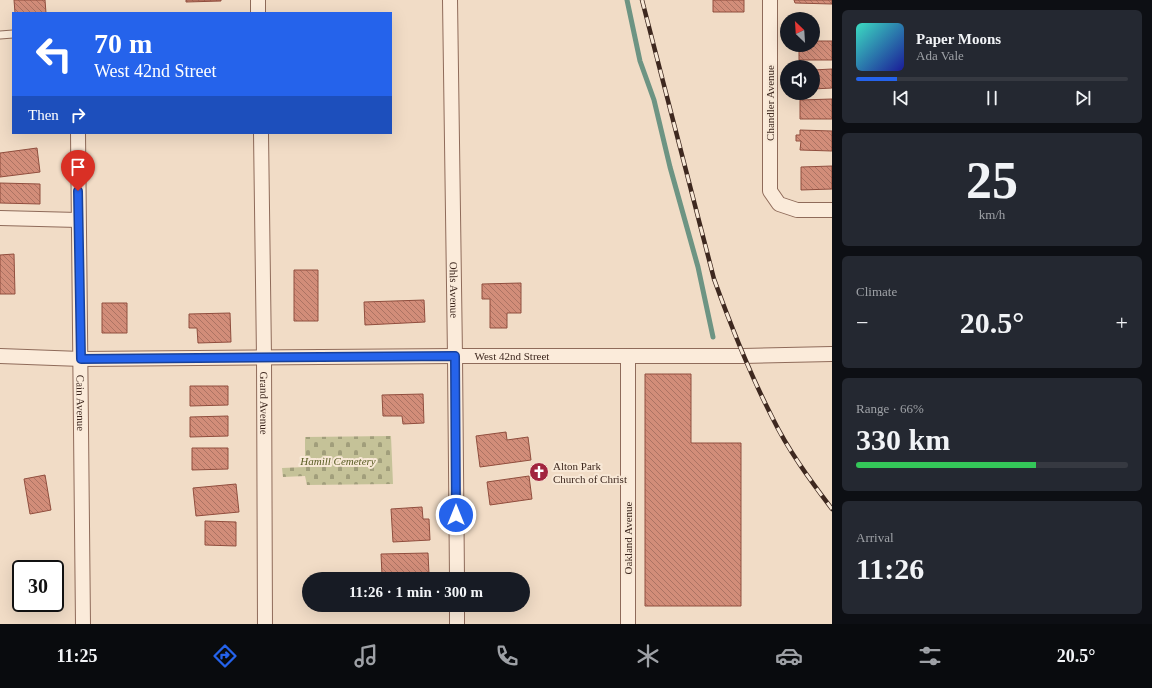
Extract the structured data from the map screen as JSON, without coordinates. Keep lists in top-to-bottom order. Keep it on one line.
{"streets":{"street":["Chandler Avenue","Ohls Avenue","West 42nd Street","Cain Avenue","Grand Avenue","Oakland Avenue"]},"crossings":[["Ohls Avenue","West 42nd Street"],["West 42nd Street","Cain Avenue"],["West 42nd Street","Grand Avenue"],["West 42nd Street","Oakland Avenue"]],"parks":["Hamill Cemetery"],"places":{"church":["Alton Park Church of Christ"]},"north":"top left","page":{"turn":["70 m","West 42nd Street"],"song":["Paper Moons","Ada Vale"],"then":"Then","tile":[["25","km/h"],"Climate",["Range · 66%","330 km"],["Arrival","11:26"]],"heat":["−","20.5°","+"],"limit":"30","trip":"11:26 · 1 min · 300 m","tabs":["11:25","20.5°"]}}
